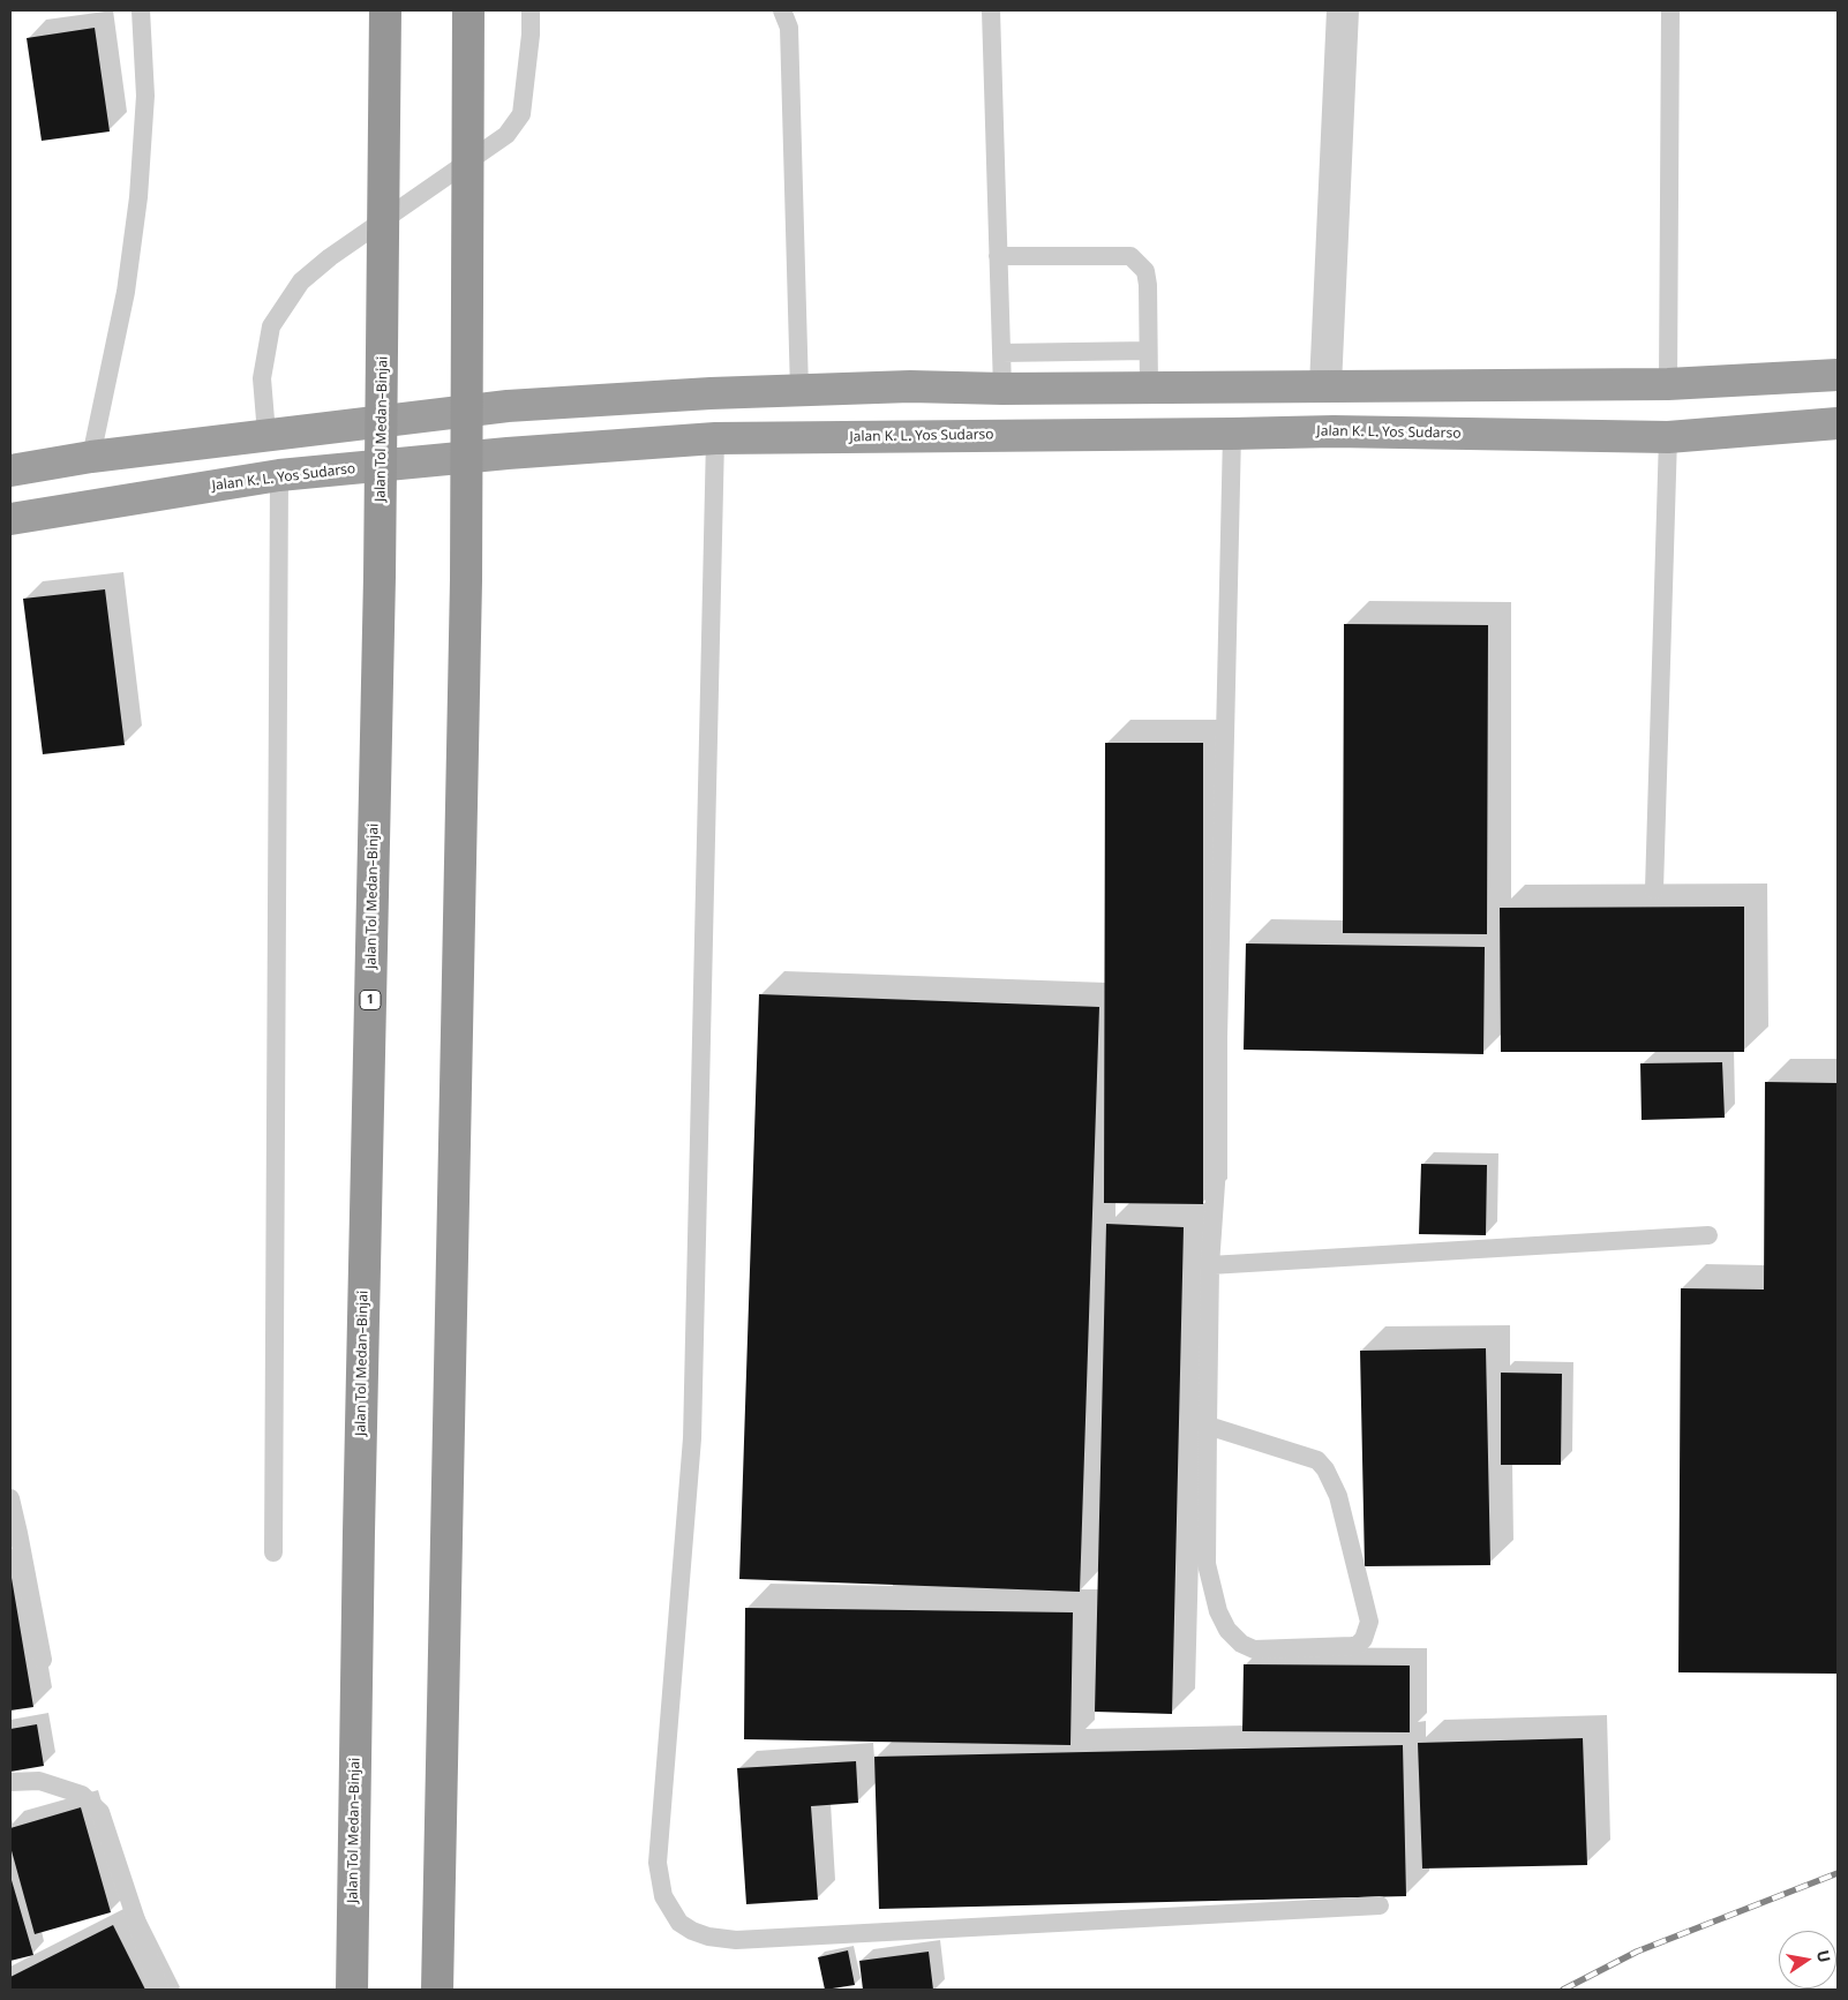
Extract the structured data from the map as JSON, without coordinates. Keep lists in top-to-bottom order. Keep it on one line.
{"streets":{"highway":["Jalan Tol Medan–Binjai","Jalan K. L. Yos Sudarso","1"]},"north":"right"}
